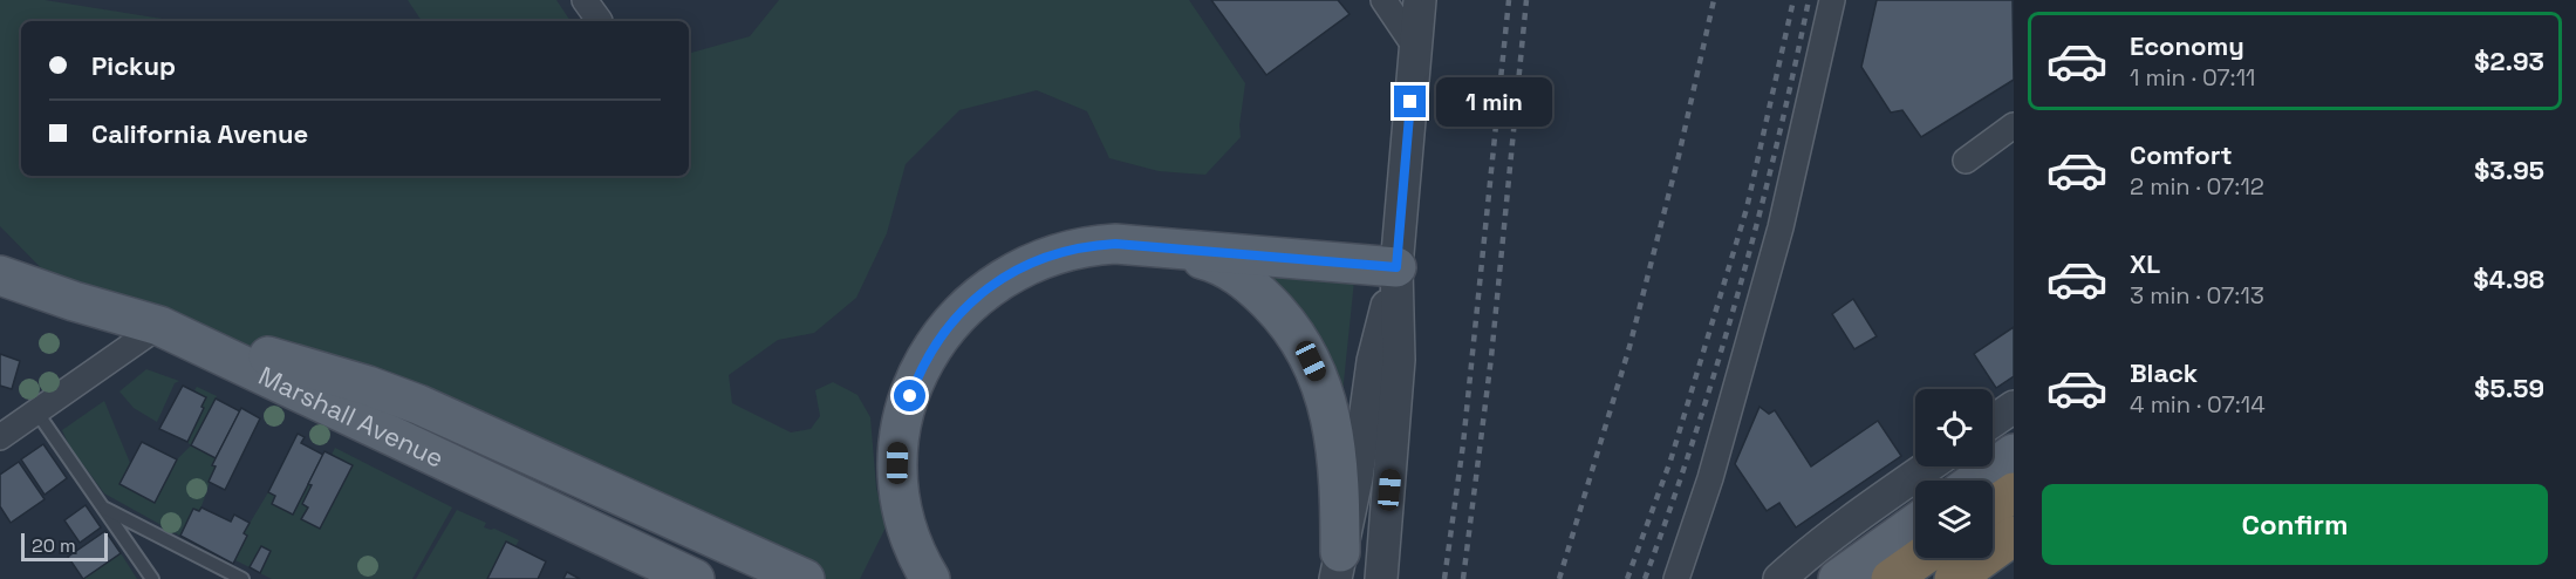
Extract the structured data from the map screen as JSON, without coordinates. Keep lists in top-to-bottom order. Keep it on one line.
{"streets":{"main road":["Marshall Avenue"]},"scale_bar":"20 m","page":{"list":[{"name":"Economy","note":"1 min · 07:11","value":"$2.93"},{"name":"Comfort","note":"2 min · 07:12","value":"$3.95"},{"name":"XL","note":"3 min · 07:13","value":"$4.98"},{"name":"Black","note":"4 min · 07:14","value":"$5.59"}],"banner":["Pickup","California Avenue"],"bubble":"1 min","buttons":"Confirm","scale":"20 m"}}
